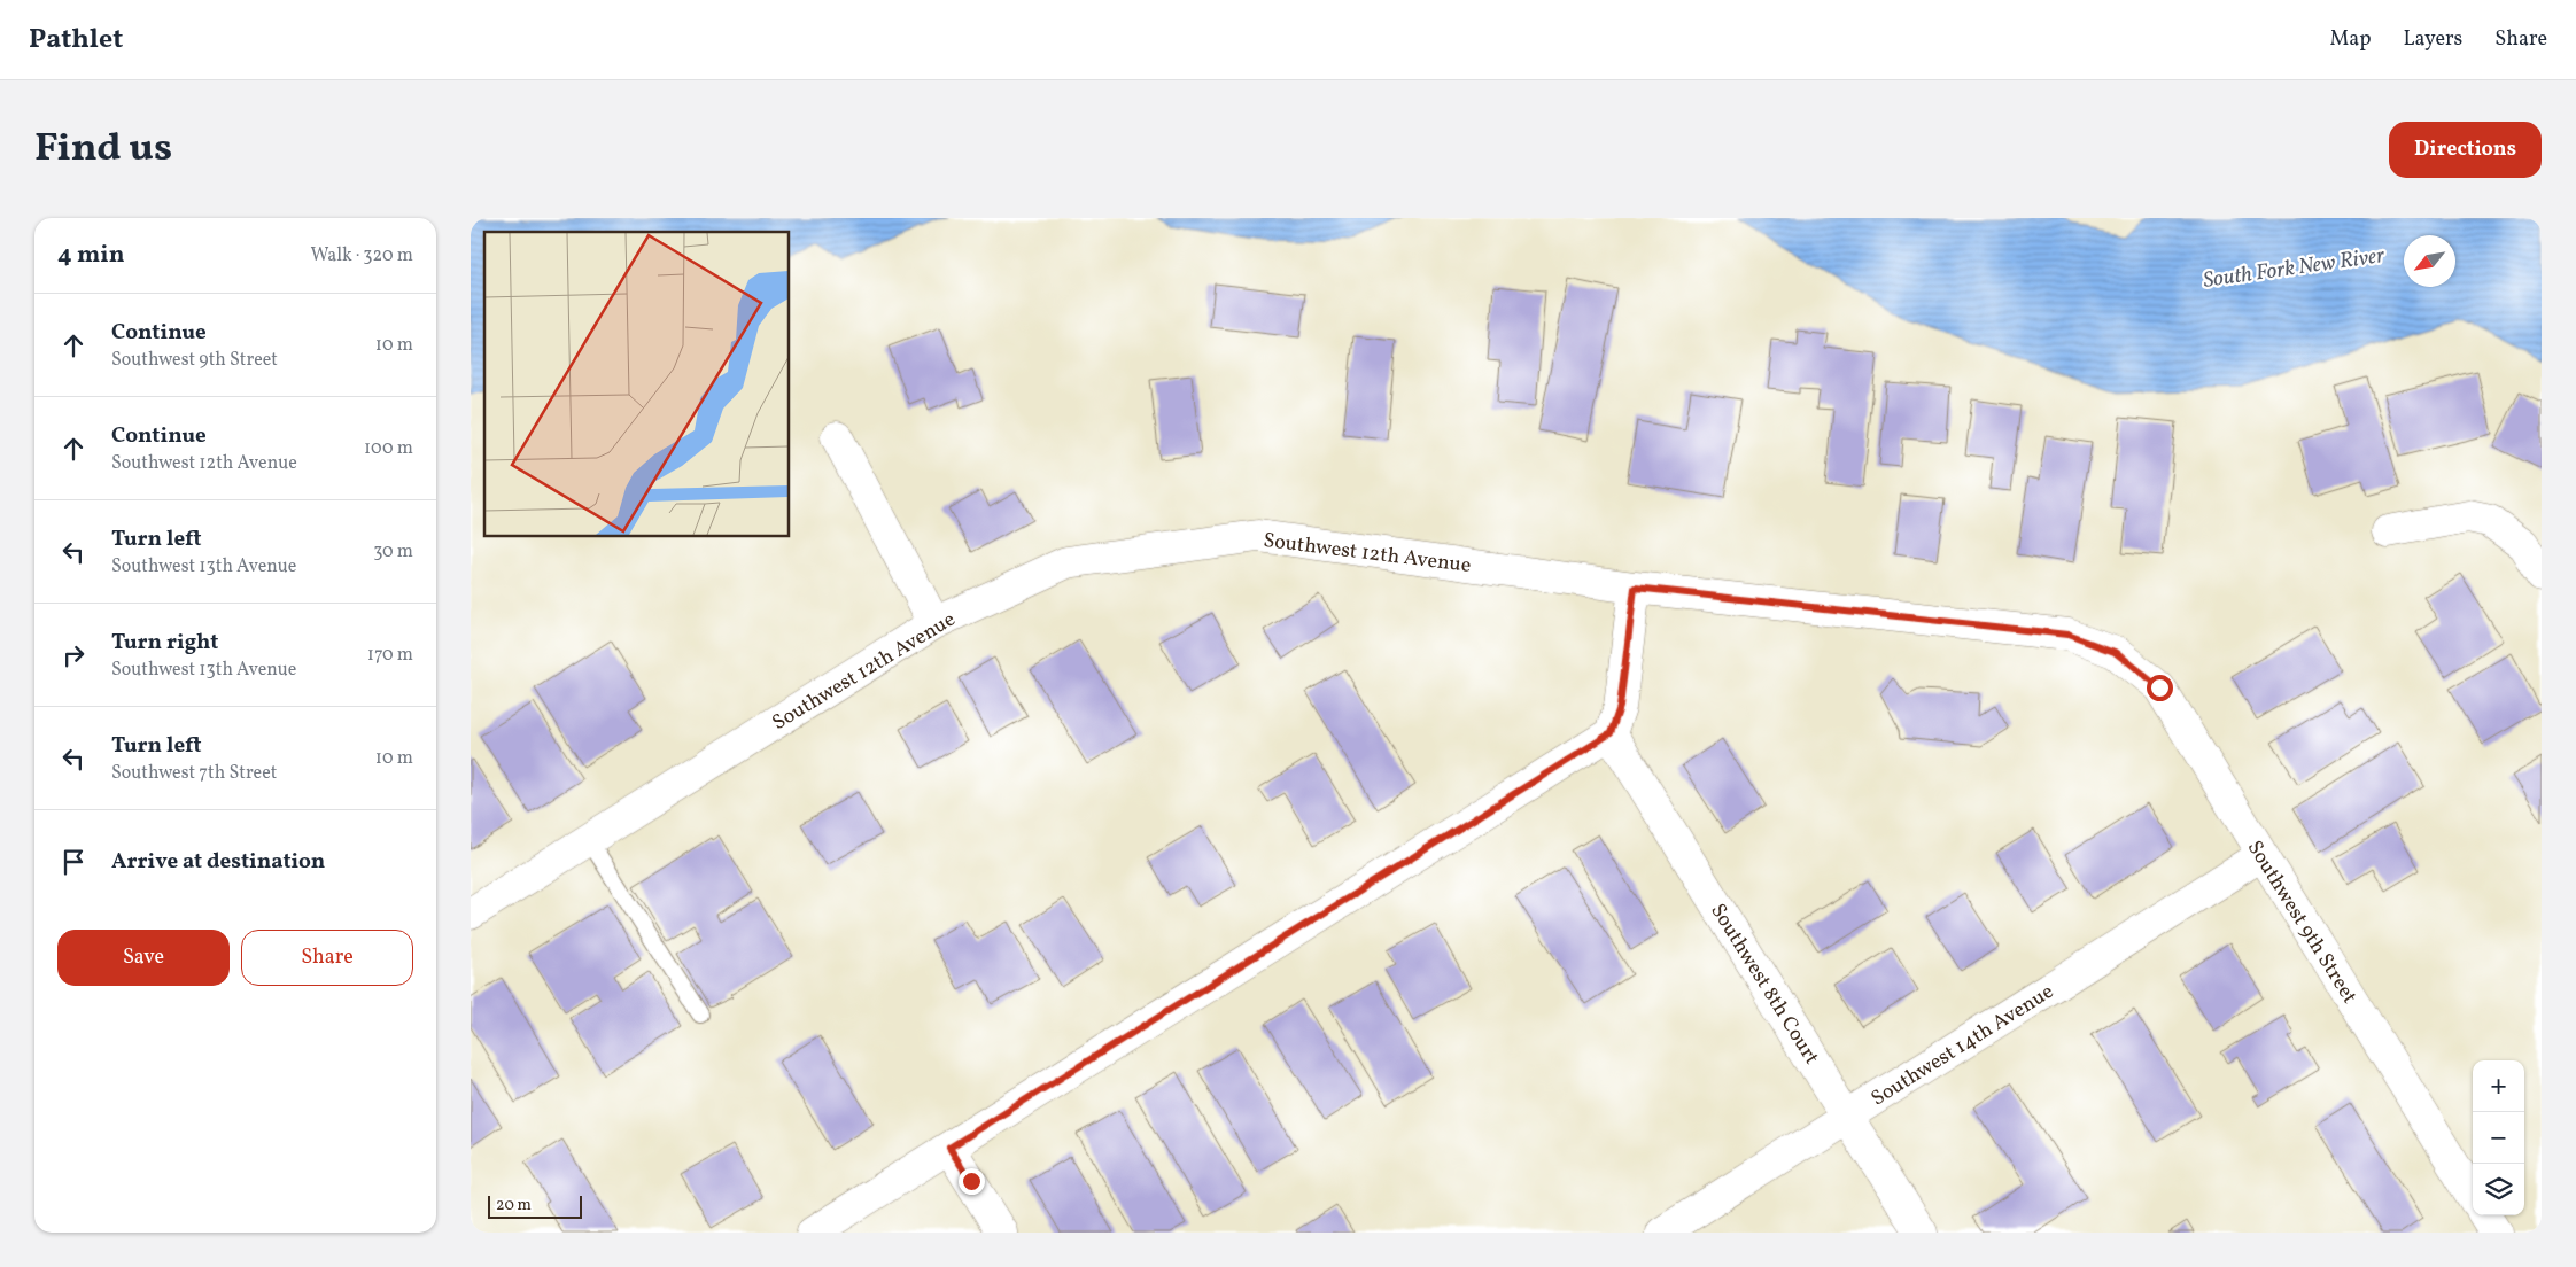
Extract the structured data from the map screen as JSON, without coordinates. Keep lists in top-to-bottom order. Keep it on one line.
{"streets":{"street":["Southwest 12th Avenue","Southwest 9th Street","Southwest 8th Court","Southwest 14th Avenue"]},"crossings":[["Southwest 12th Avenue","Southwest 9th Street"],["Southwest 9th Street","Southwest 14th Avenue"],["Southwest 8th Court","Southwest 14th Avenue"]],"water":["South Fork New River"],"scale_bar":"20 m","north":"bottom left","page":{"header":"Pathlet","nav":["Map","Layers","Share"],"title":"Find us","buttons":["Directions",["Save","Share"]],"heading":["4 min","Walk · 320 m"],"list":[["Continue","Southwest 9th Street","10 m"],["Continue","Southwest 12th Avenue","100 m"],["Turn left","Southwest 13th Avenue","30 m"],["Turn right","Southwest 13th Avenue","170 m"],["Turn left","Southwest 7th Street","10 m"],"Arrive at destination"],"map_buttons":["+","−"],"scale":"20 m"}}
